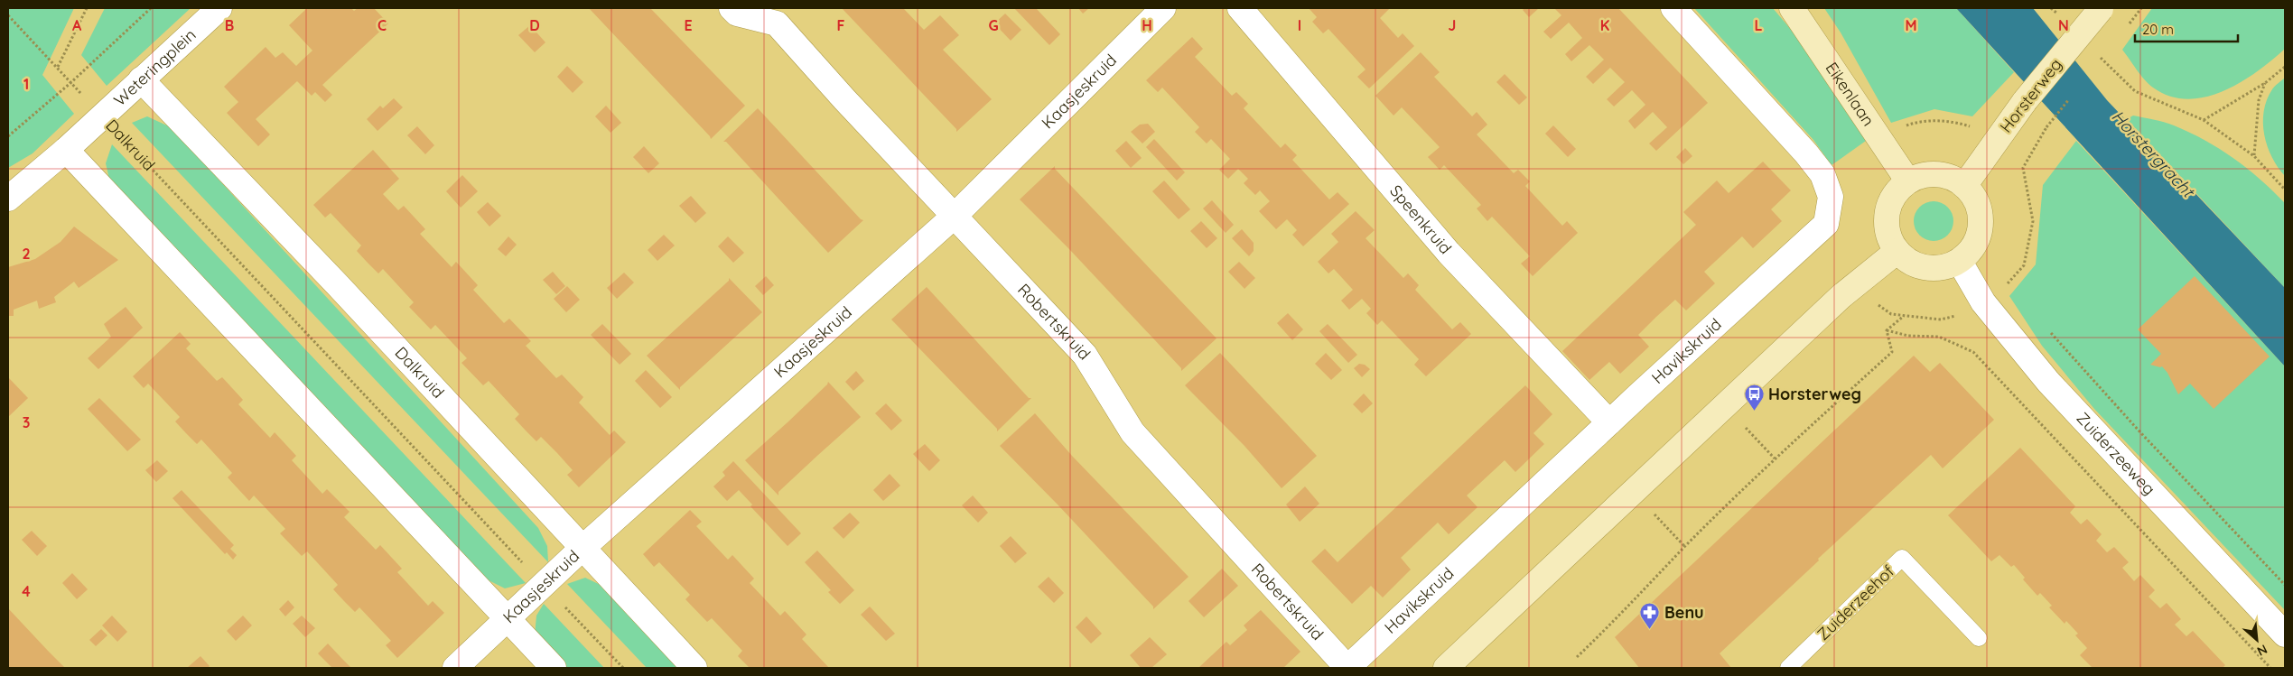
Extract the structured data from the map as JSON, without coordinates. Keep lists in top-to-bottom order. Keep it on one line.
{"streets":{"street":["Weteringplein","Kaasjeskruid","Eikenlaan","Horsterweg","Dalkruid","Speenkruid","Robertskruid","Havikskruid","Zuiderzeeweg"],"lane":["Zuiderzeehof"]},"crossings":[["Weteringplein","Dalkruid"],["Kaasjeskruid","Dalkruid"],["Kaasjeskruid","Robertskruid"],["Eikenlaan","Horsterweg"],["Eikenlaan","Zuiderzeeweg"],["Horsterweg","Zuiderzeeweg"],["Speenkruid","Havikskruid"],["Robertskruid","Havikskruid"]],"water":["Horstergracht"],"places":{"bus stop":["Horsterweg"],"pharmacy":["Benu"]},"scale_bar":"20 m","north":"bottom right","grid":{"columns":["A","B","C","D","E","F","G","H","I","J","K","L","M","N"],"rows":["1","2","3","4"]}}
